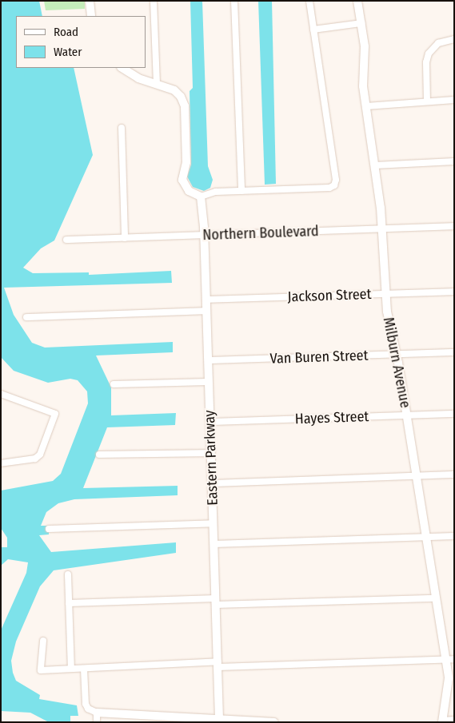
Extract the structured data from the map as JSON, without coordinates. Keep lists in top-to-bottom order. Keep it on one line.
{"streets":{"street":["Northern Boulevard","Jackson Street","Van Buren Street","Milburn Avenue","Hayes Street","Eastern Parkway"]},"crossings":[["Northern Boulevard","Milburn Avenue"],["Northern Boulevard","Eastern Parkway"],["Jackson Street","Milburn Avenue"],["Jackson Street","Eastern Parkway"],["Van Buren Street","Milburn Avenue"],["Van Buren Street","Eastern Parkway"],["Milburn Avenue","Hayes Street"],["Hayes Street","Eastern Parkway"]],"legend":["Road","Water"]}
